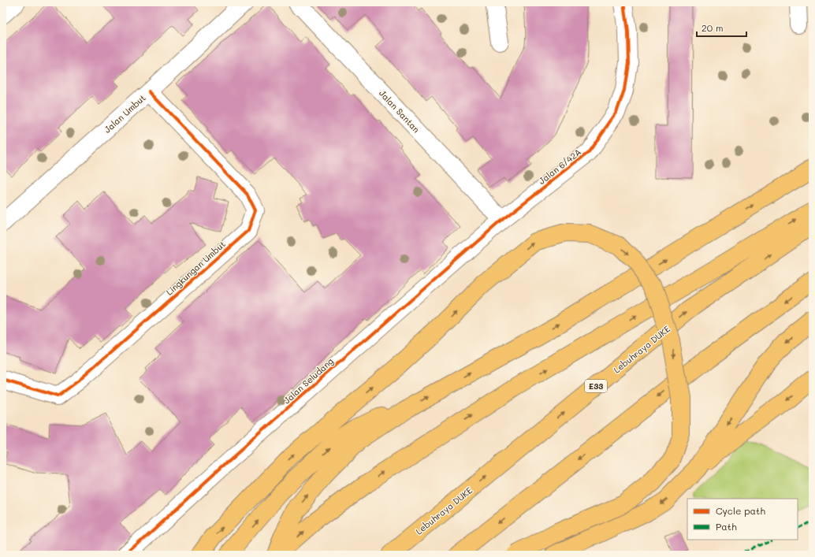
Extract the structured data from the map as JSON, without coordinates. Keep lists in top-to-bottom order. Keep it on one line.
{"streets":{"highway":["Lebuhraya DUKE","E33"],"street":["Jalan Santan","Jalan Umbut","Jalan 6/42A","Lingkungan Umbut","Jalan Seludang"]},"crossings":[["Jalan Santan","Jalan 6/42A"],["Jalan Santan","Jalan Seludang"],["Jalan Umbut","Lingkungan Umbut"],["Jalan 6/42A","Jalan Seludang"]],"legend":["Cycle path","Path"],"scale_bar":"20 m"}
